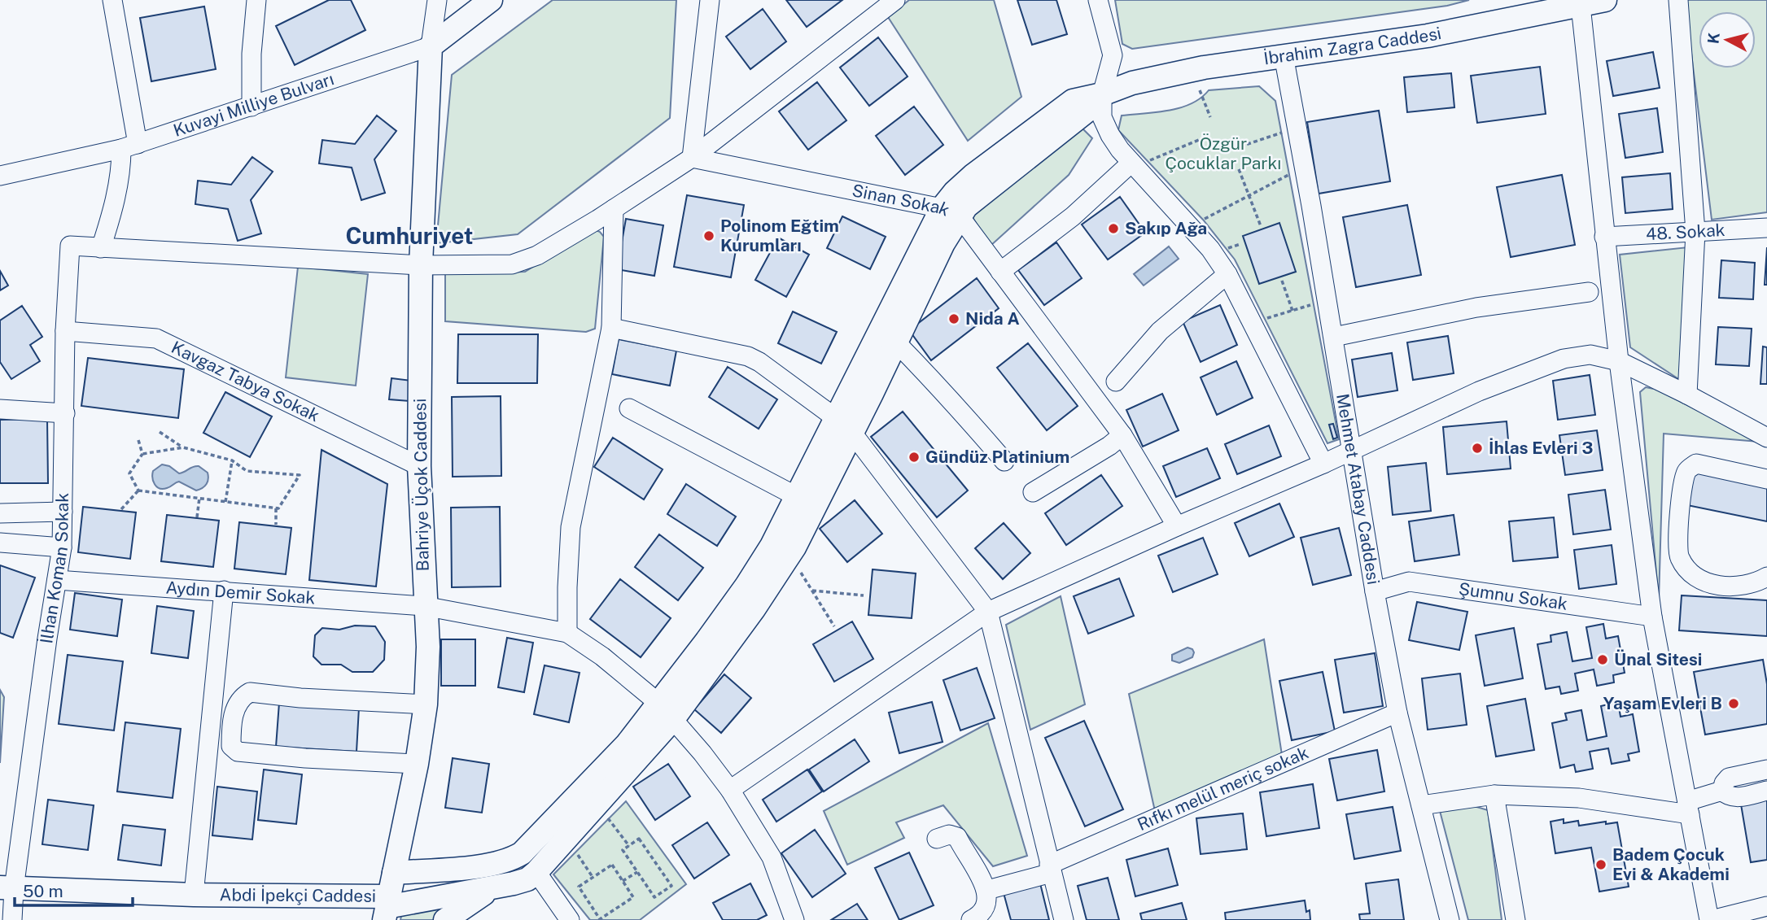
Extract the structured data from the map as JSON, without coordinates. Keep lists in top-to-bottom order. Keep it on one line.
{"streets":{"main road":["İbrahim Zagra Caddesi","Kuvayi Milliye Bulvarı","Bahriye Üçok Caddesi","Abdi İpekçi Caddesi"],"street":["Sinan Sokak","48. Sokak","Kavgaz Tabya Sokak","Mehmet Atabay Caddesi","İlhan Koman Sokak","Aydın Demir Sokak","Şumnu Sokak","Rıfkı melül meriç sokak"]},"crossings":[["İbrahim Zagra Caddesi","Sinan Sokak"],["İbrahim Zagra Caddesi","Mehmet Atabay Caddesi"],["Kuvayi Milliye Bulvarı","Bahriye Üçok Caddesi"],["Kavgaz Tabya Sokak","Bahriye Üçok Caddesi"],["Kavgaz Tabya Sokak","İlhan Koman Sokak"],["Bahriye Üçok Caddesi","Aydın Demir Sokak"],["Bahriye Üçok Caddesi","Abdi İpekçi Caddesi"],["Mehmet Atabay Caddesi","Şumnu Sokak"],["Mehmet Atabay Caddesi","Rıfkı melül meriç sokak"],["İlhan Koman Sokak","Aydın Demir Sokak"],["İlhan Koman Sokak","Abdi İpekçi Caddesi"]],"districts":["Cumhuriyet"],"parks":["Özgür Çocuklar Parkı"],"places":["Sakıp Ağa","Polinom Eğtim Kurumları","Nida A","İhlas Evleri 3","Gündüz Platinium","Ünal Sitesi","Yaşam Evleri B","Badem Çocuk Evi & Akademi"],"scale_bar":"50 m","north":"left"}
